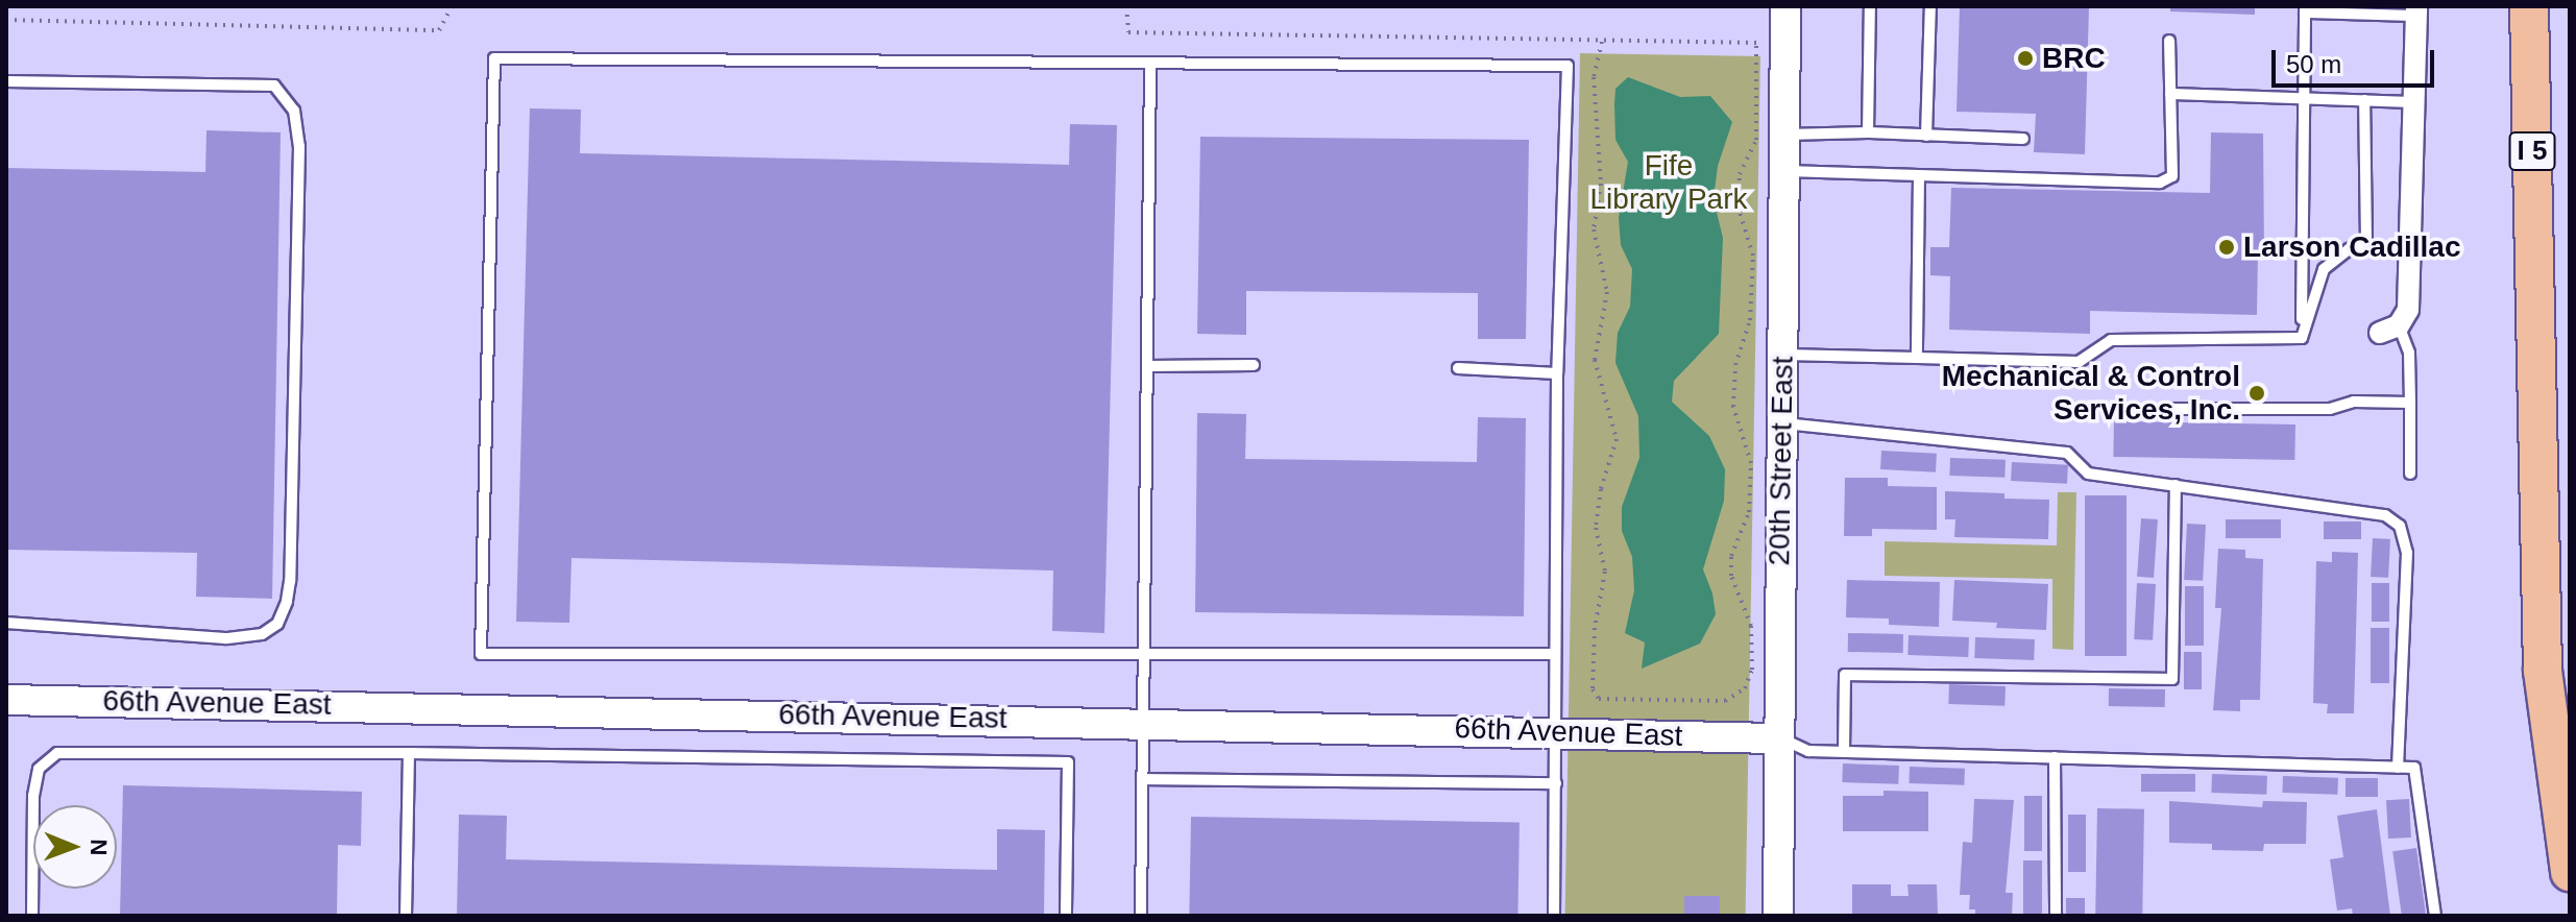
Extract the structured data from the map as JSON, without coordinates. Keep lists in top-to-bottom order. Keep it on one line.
{"streets":{"highway":["I 5"],"street":["20th Street East","66th Avenue East"]},"crossings":[["20th Street East","66th Avenue East"]],"parks":["Fife Library Park"],"places":["BRC","Larson Cadillac","Mechanical & Control Services, Inc."],"scale_bar":"50 m","north":"right"}
